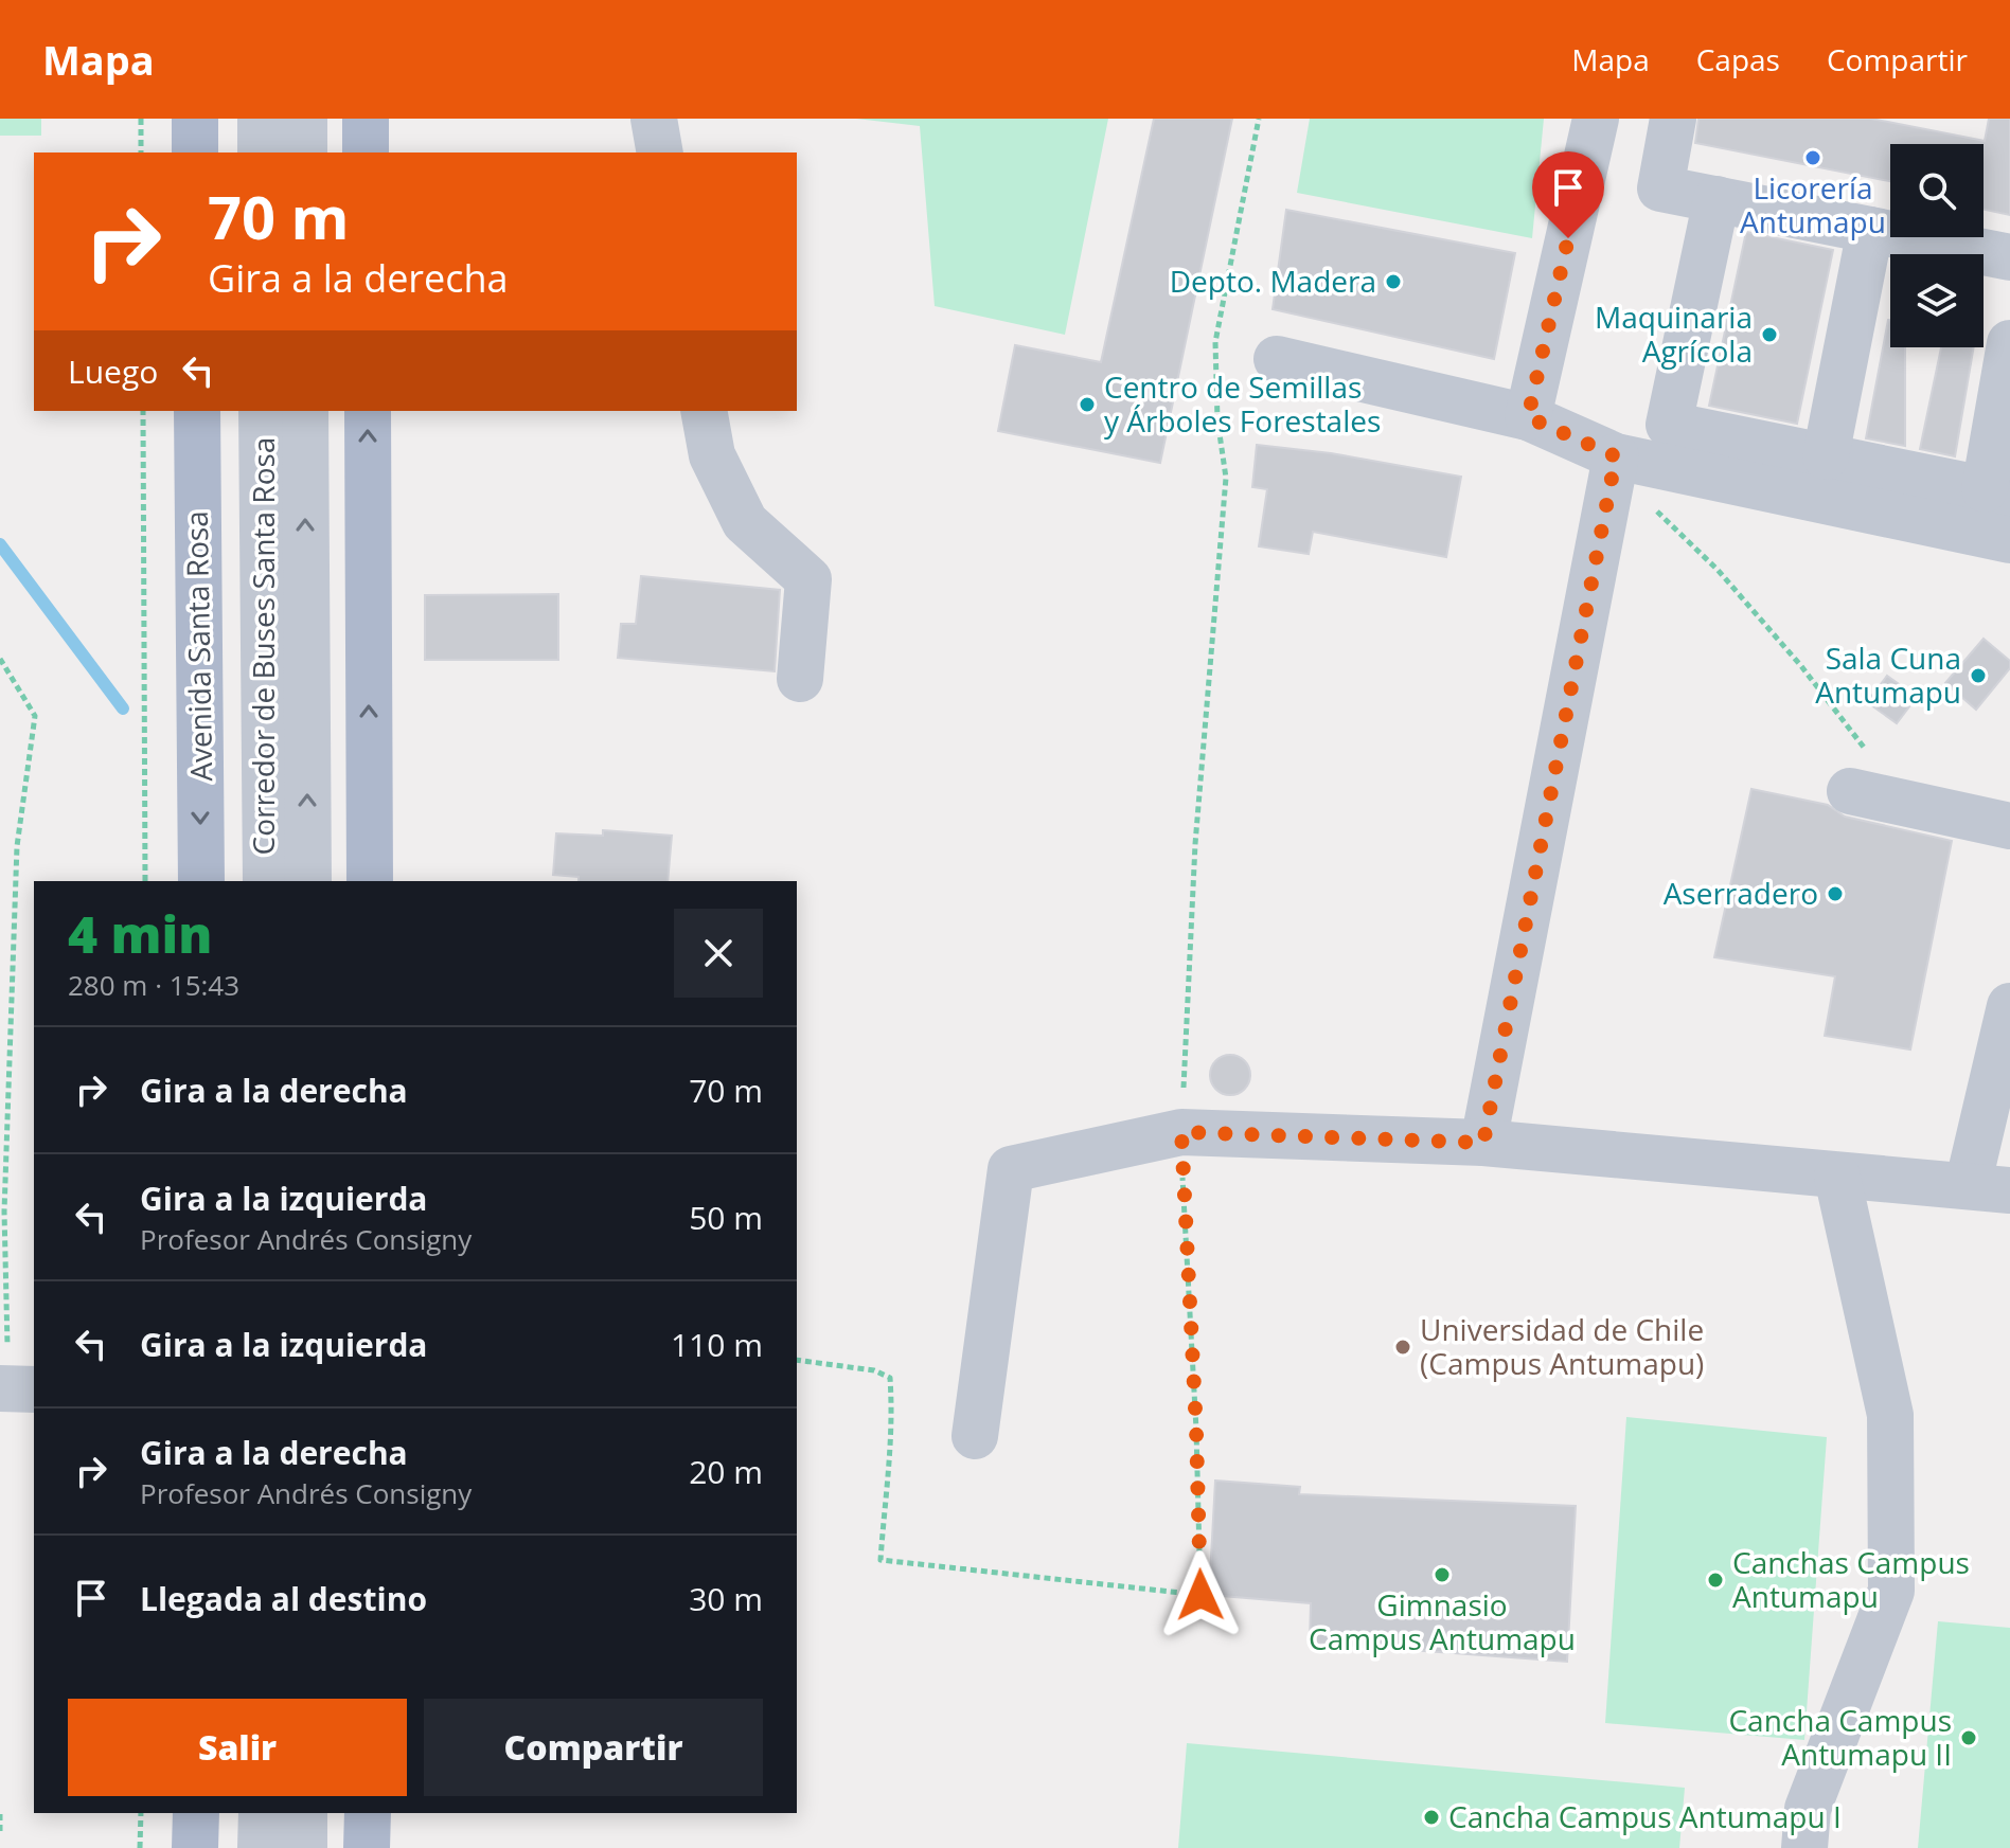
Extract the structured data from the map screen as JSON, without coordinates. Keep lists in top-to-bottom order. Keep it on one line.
{"streets":{"main road":["Avenida Santa Rosa"],"lane":["Corredor de Buses Santa Rosa"]},"places":["Licorería Antumapu","Depto. Madera","Maquinaria Agrícola","Centro de Semillas y Árboles Forestales","Sala Cuna Antumapu","Aserradero","Universidad de Chile (Campus Antumapu)","Gimnasio Campus Antumapu","Canchas Campus Antumapu","Cancha Campus Antumapu II","Cancha Campus Antumapu I"],"page":{"header":"Mapa","nav":["Mapa","Capas","Compartir"],"turn":["70 m","Gira a la derecha"],"then":"Luego","heading":["4 min","280 m · 15:43"],"list":[{"name":"Gira a la derecha","value":"70 m"},{"name":"Gira a la izquierda","note":"Profesor Andrés Consigny","value":"50 m"},{"name":"Gira a la izquierda","value":"110 m"},{"name":"Gira a la derecha","note":"Profesor Andrés Consigny","value":"20 m"},{"name":"Llegada al destino","value":"30 m"}],"buttons":["Salir","Compartir"]}}
